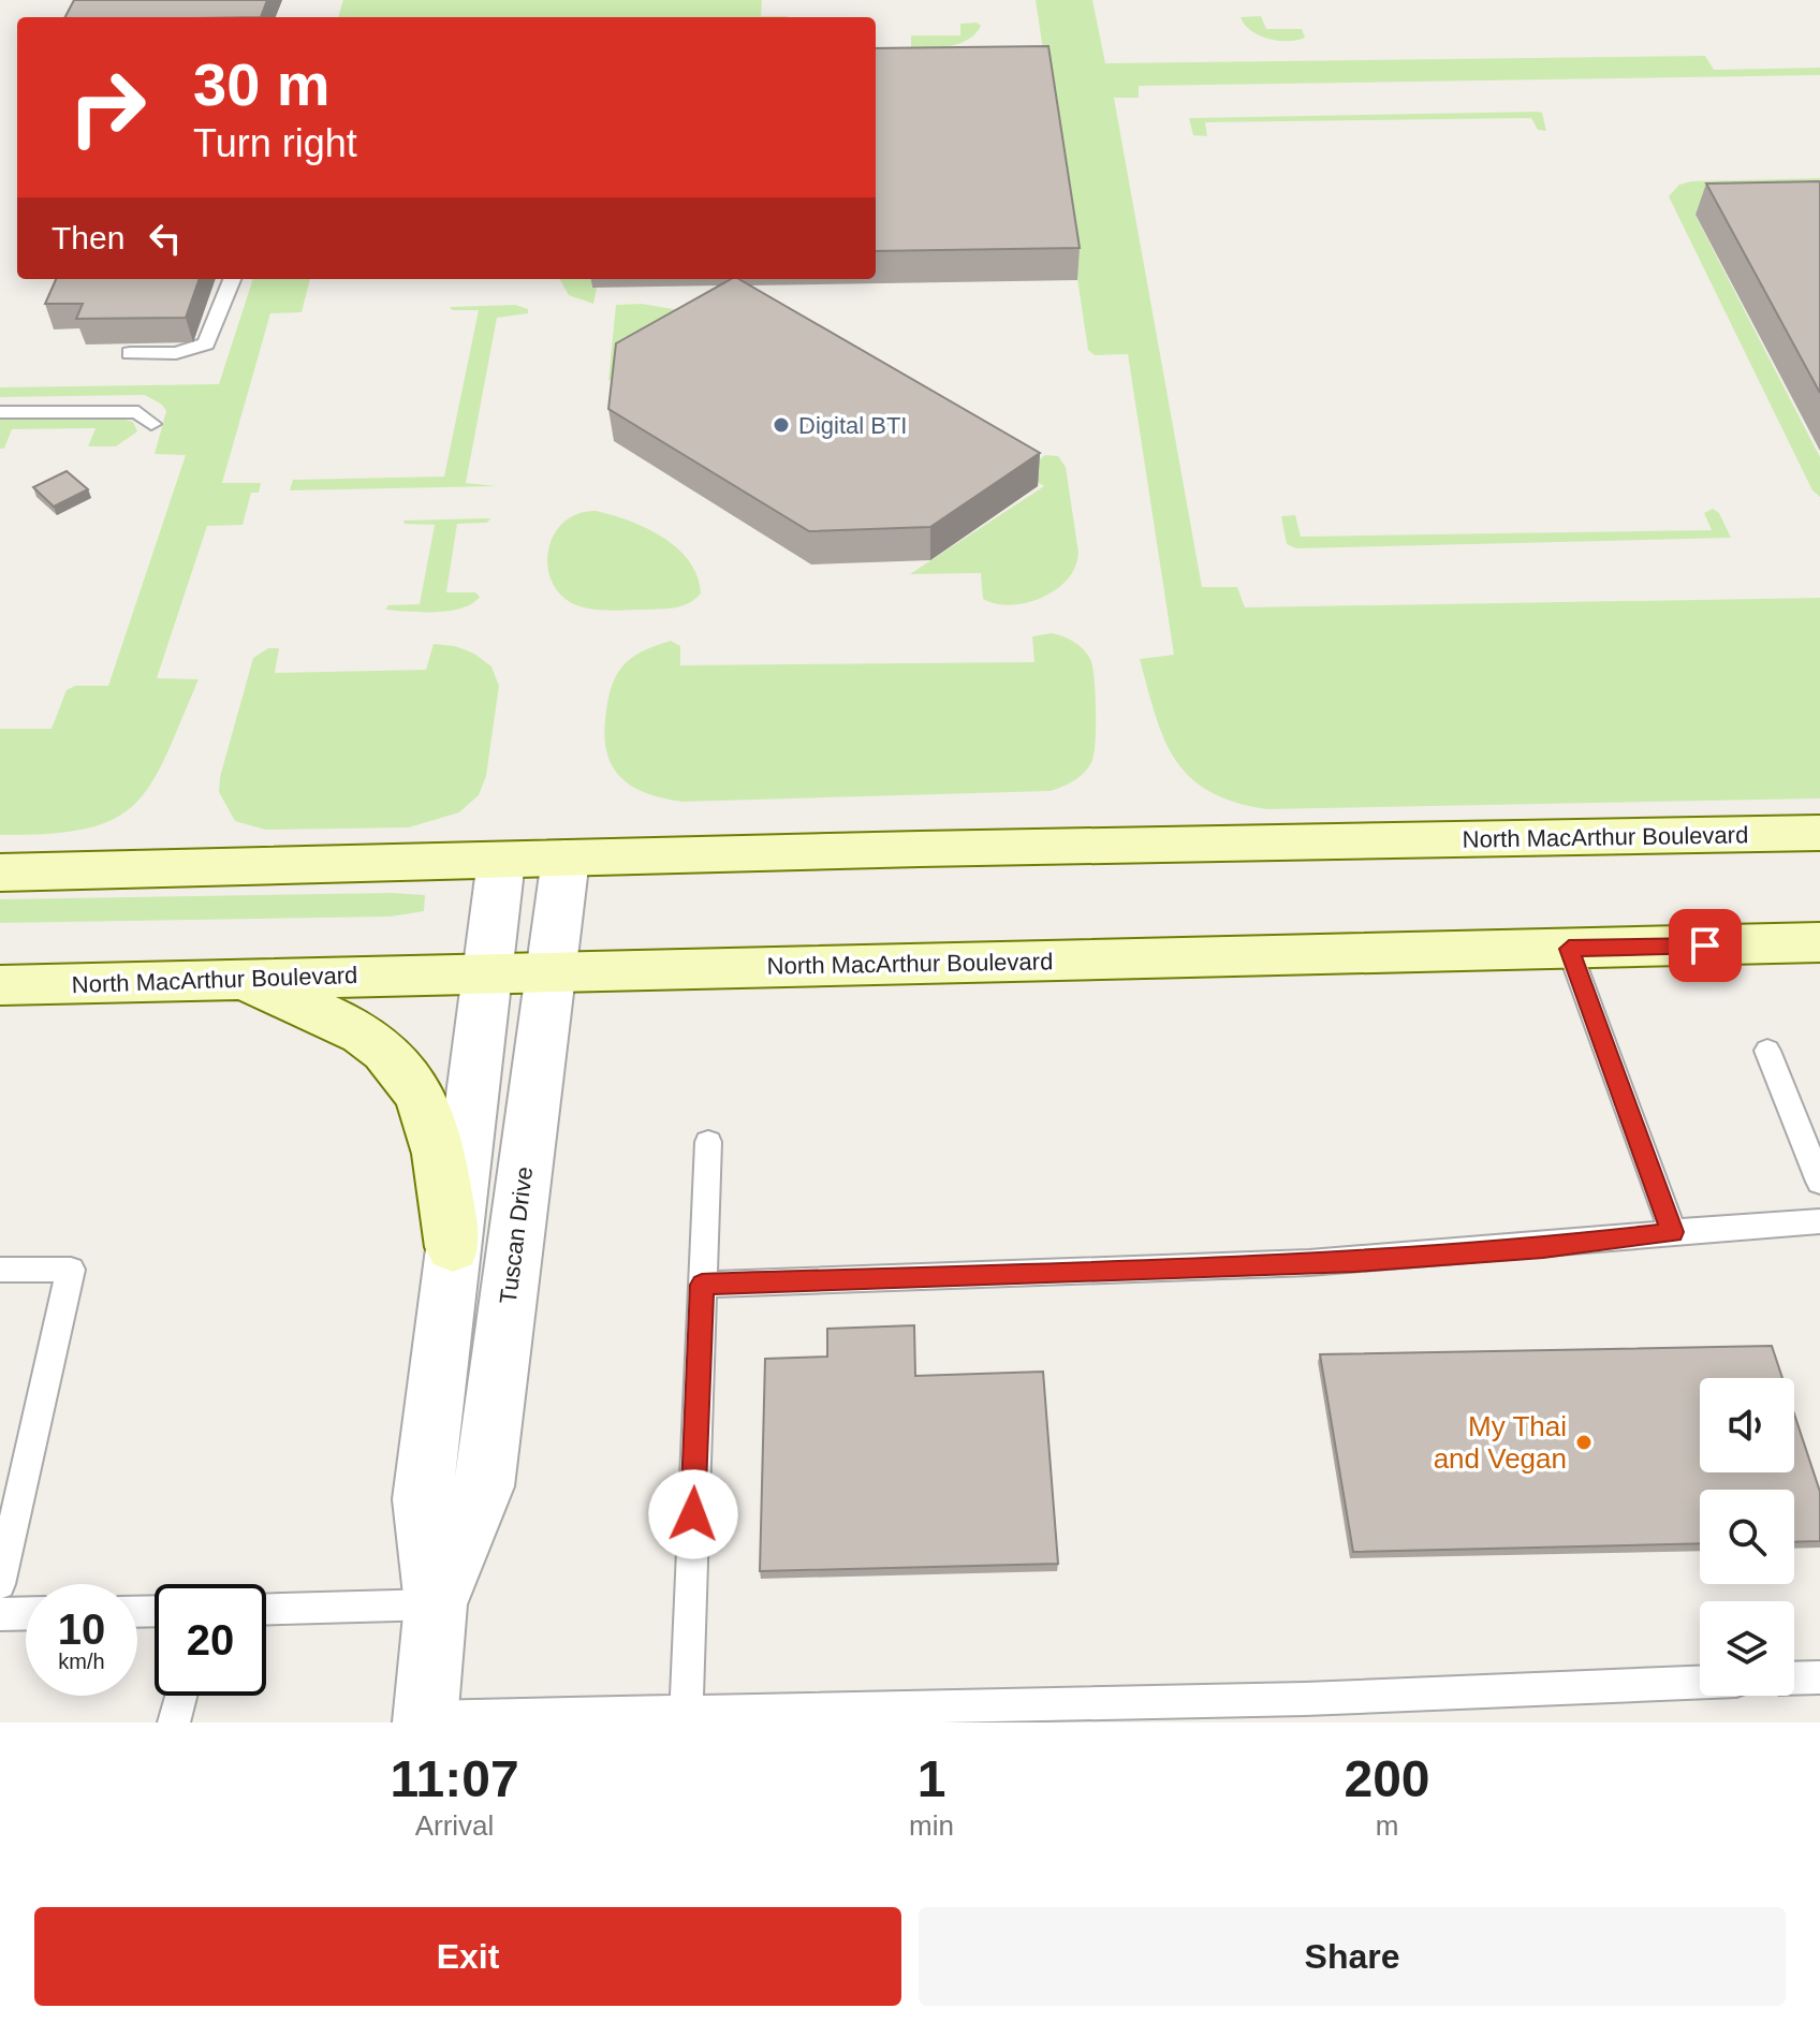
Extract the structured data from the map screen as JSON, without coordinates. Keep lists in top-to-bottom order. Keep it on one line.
{"streets":{"main road":["North MacArthur Boulevard"],"street":["Tuscan Drive"]},"crossings":[["North MacArthur Boulevard","Tuscan Drive"]],"places":["Digital BTI","My Thai and Vegan"],"page":{"turn":["30 m","Turn right"],"then":"Then","speed":"10 km/h","limit":"20","eta":["11:07","Arrival","1","min","200","m"],"buttons":["Exit","Share"]}}
